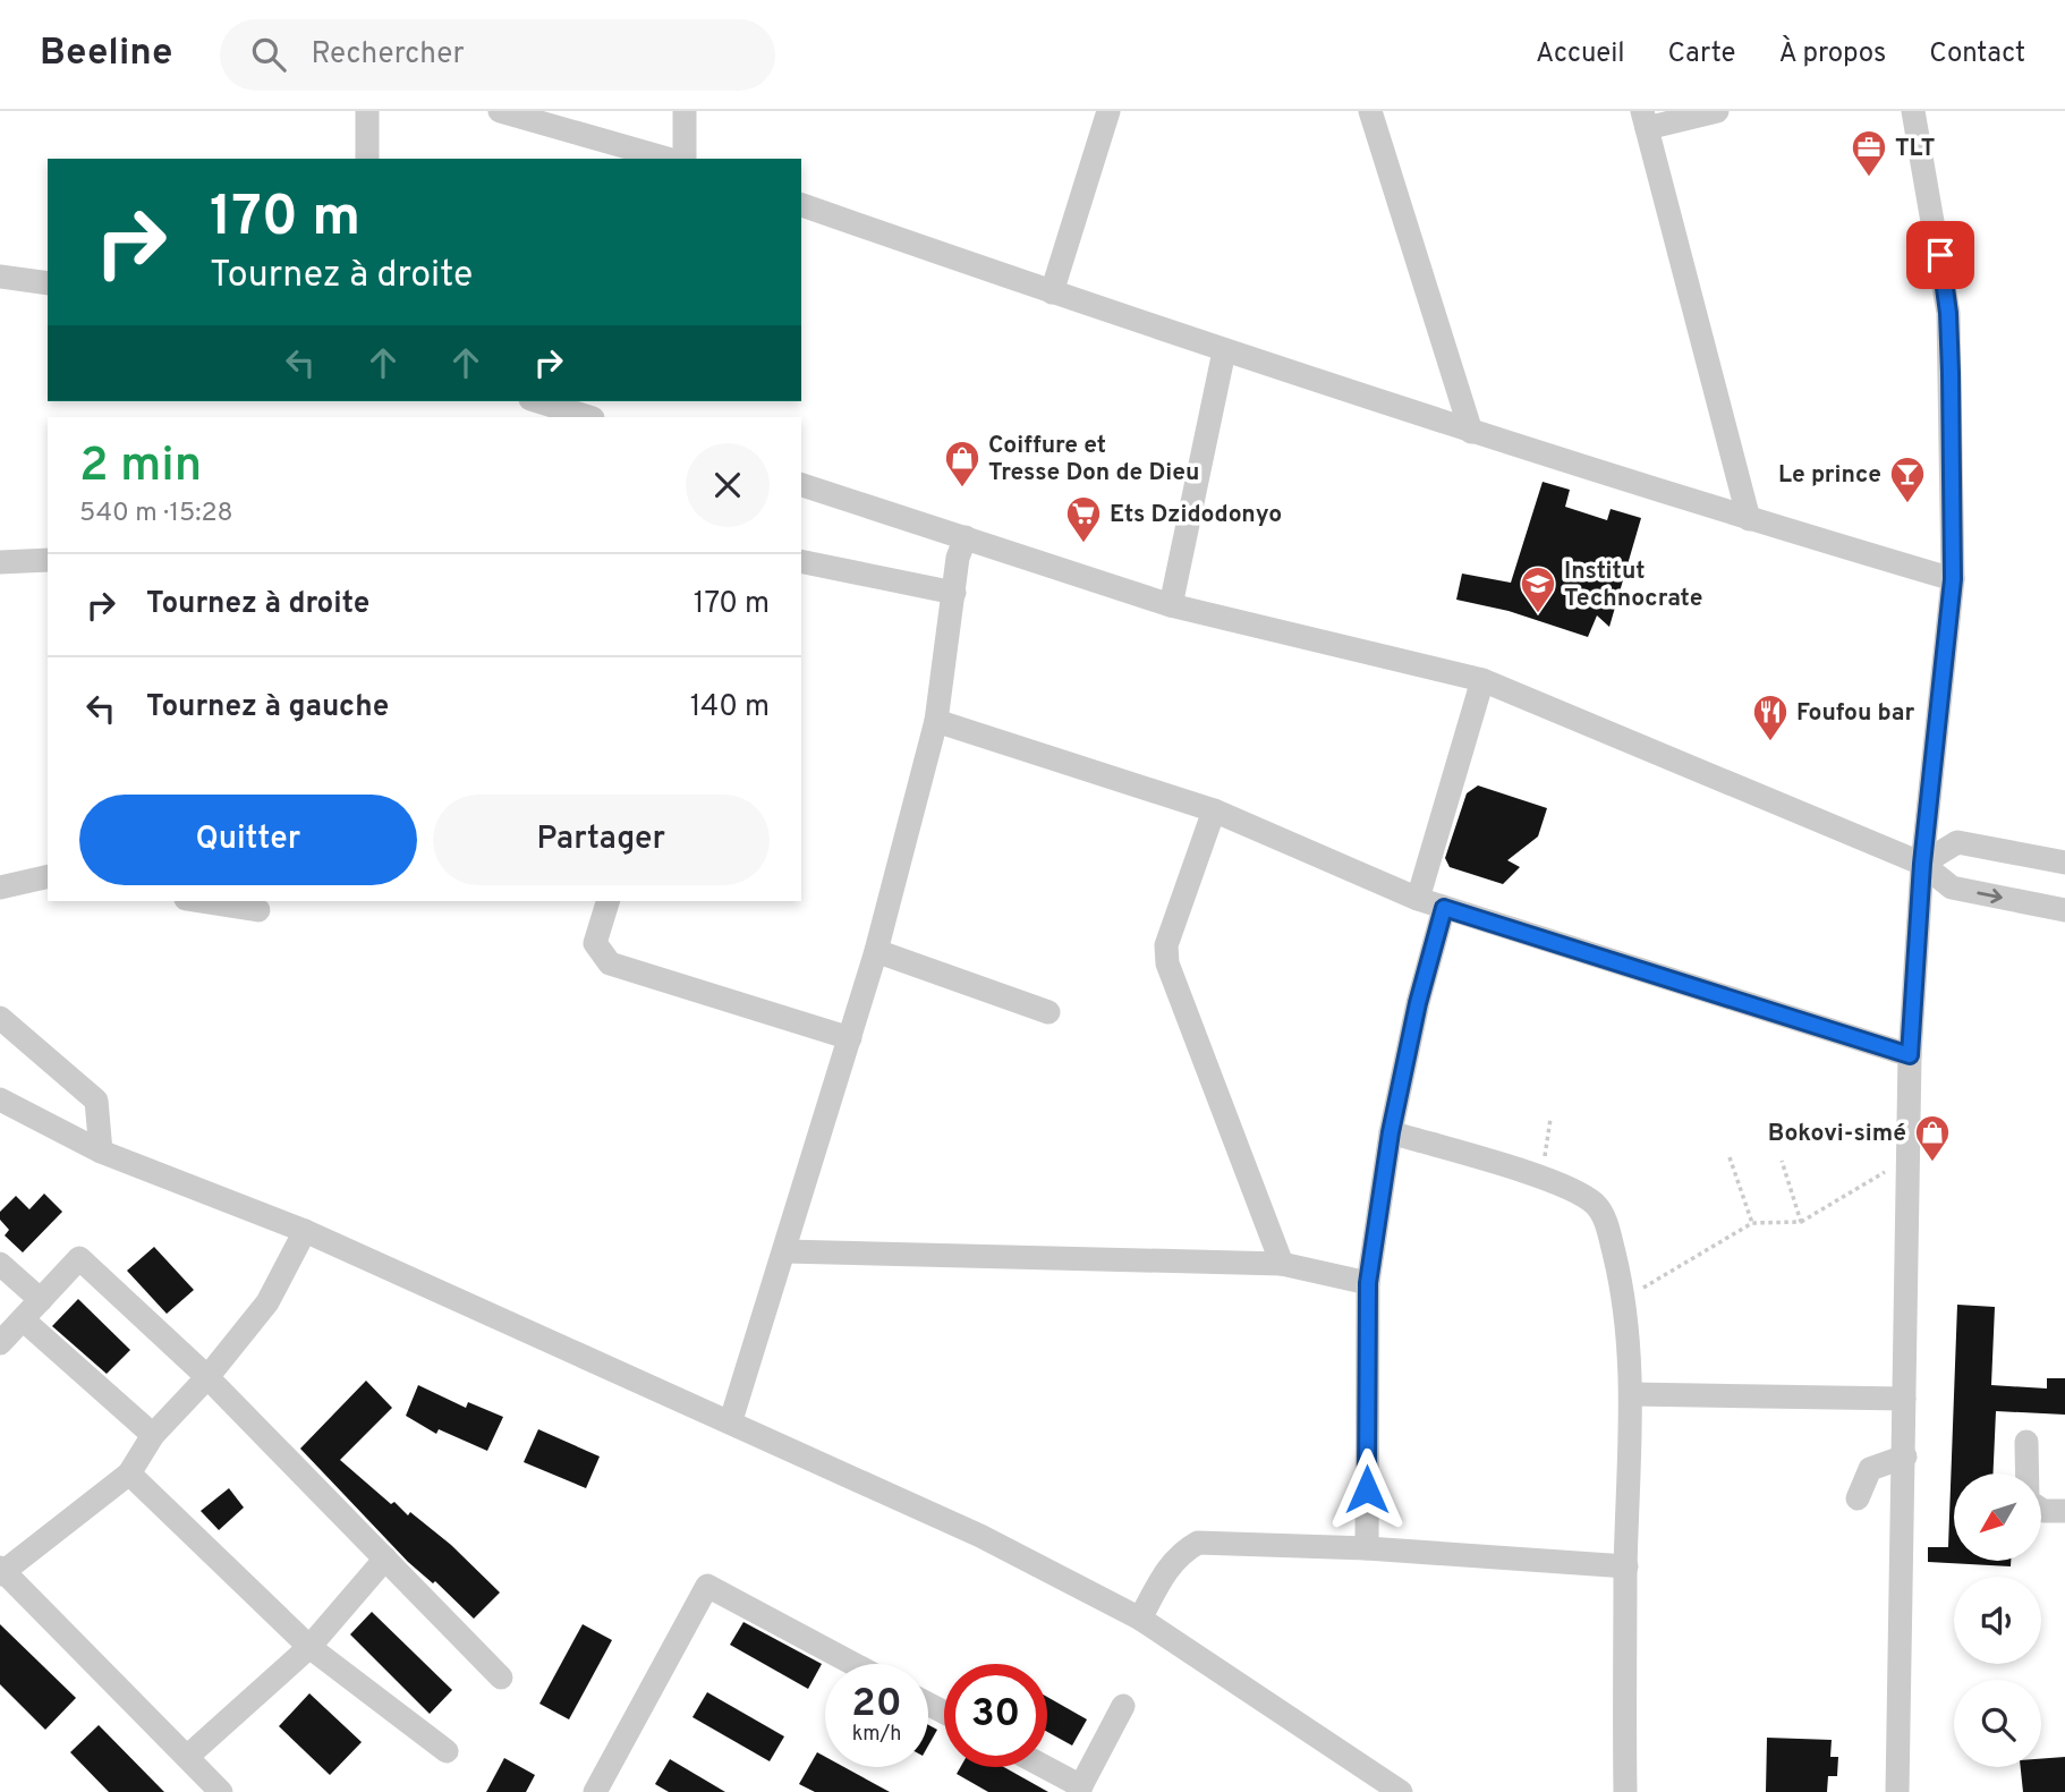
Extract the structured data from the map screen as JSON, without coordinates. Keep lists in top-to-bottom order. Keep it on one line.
{"places":{"office":["TLT"],"shop":["Coiffure et Tresse Don de Dieu","Bokovi-simé"],"bar":["Le prince"],"supermarket":["Ets Dzidodonyo"],"school or university":["Institut Technocrate"],"restaurant":["Foufou bar"]},"north":"bottom left","page":{"header":"Beeline","search":"Rechercher","nav":["Accueil","Carte","À propos","Contact"],"turn":["170 m","Tournez à droite"],"heading":["2 min","540 m · 15:28"],"list":[{"name":"Tournez à droite","value":"170 m"},{"name":"Tournez à gauche","value":"140 m"}],"buttons":["Quitter","Partager"],"speed":"20 km/h","limit":"30"}}
